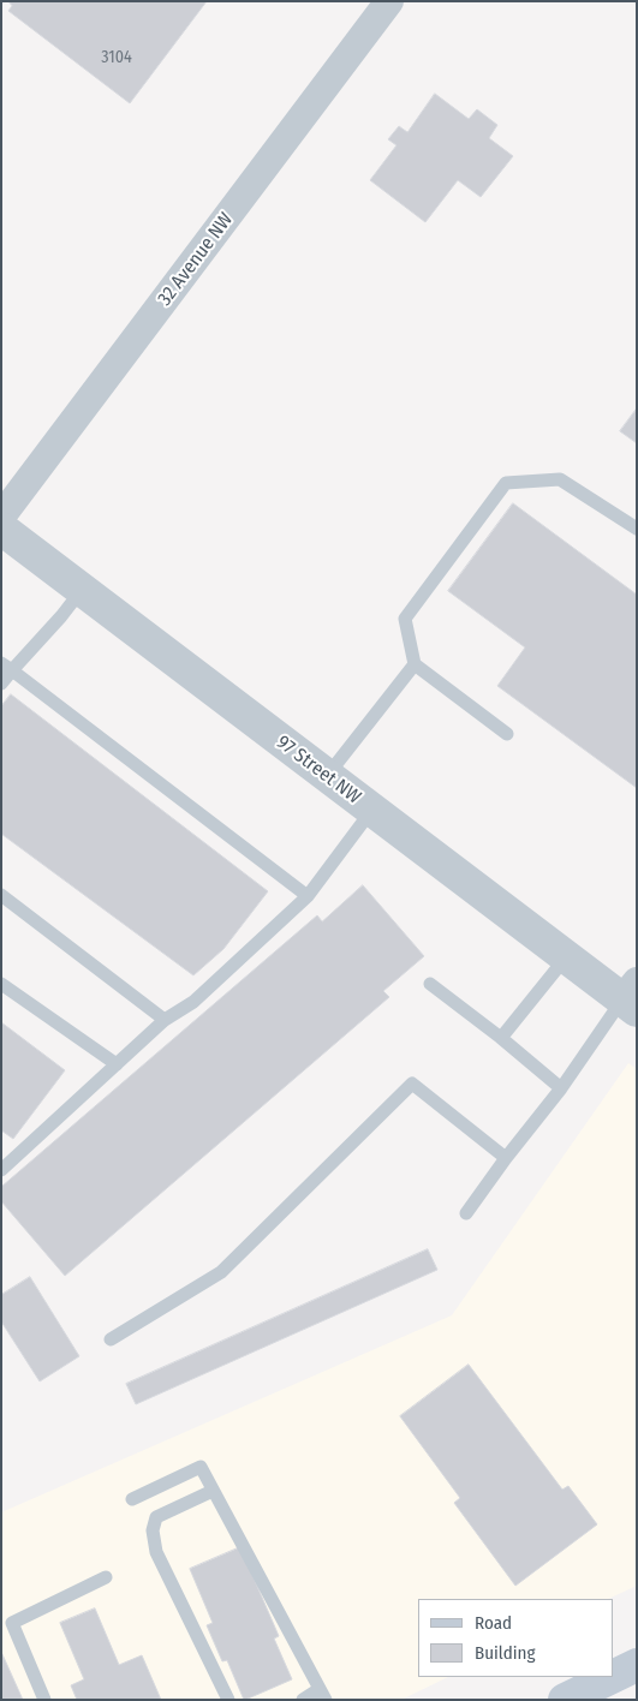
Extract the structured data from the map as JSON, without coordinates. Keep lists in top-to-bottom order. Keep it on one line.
{"streets":{"street":["32 Avenue NW","97 Street NW"]},"house_numbers":["3104"],"legend":["Road","Building"]}
